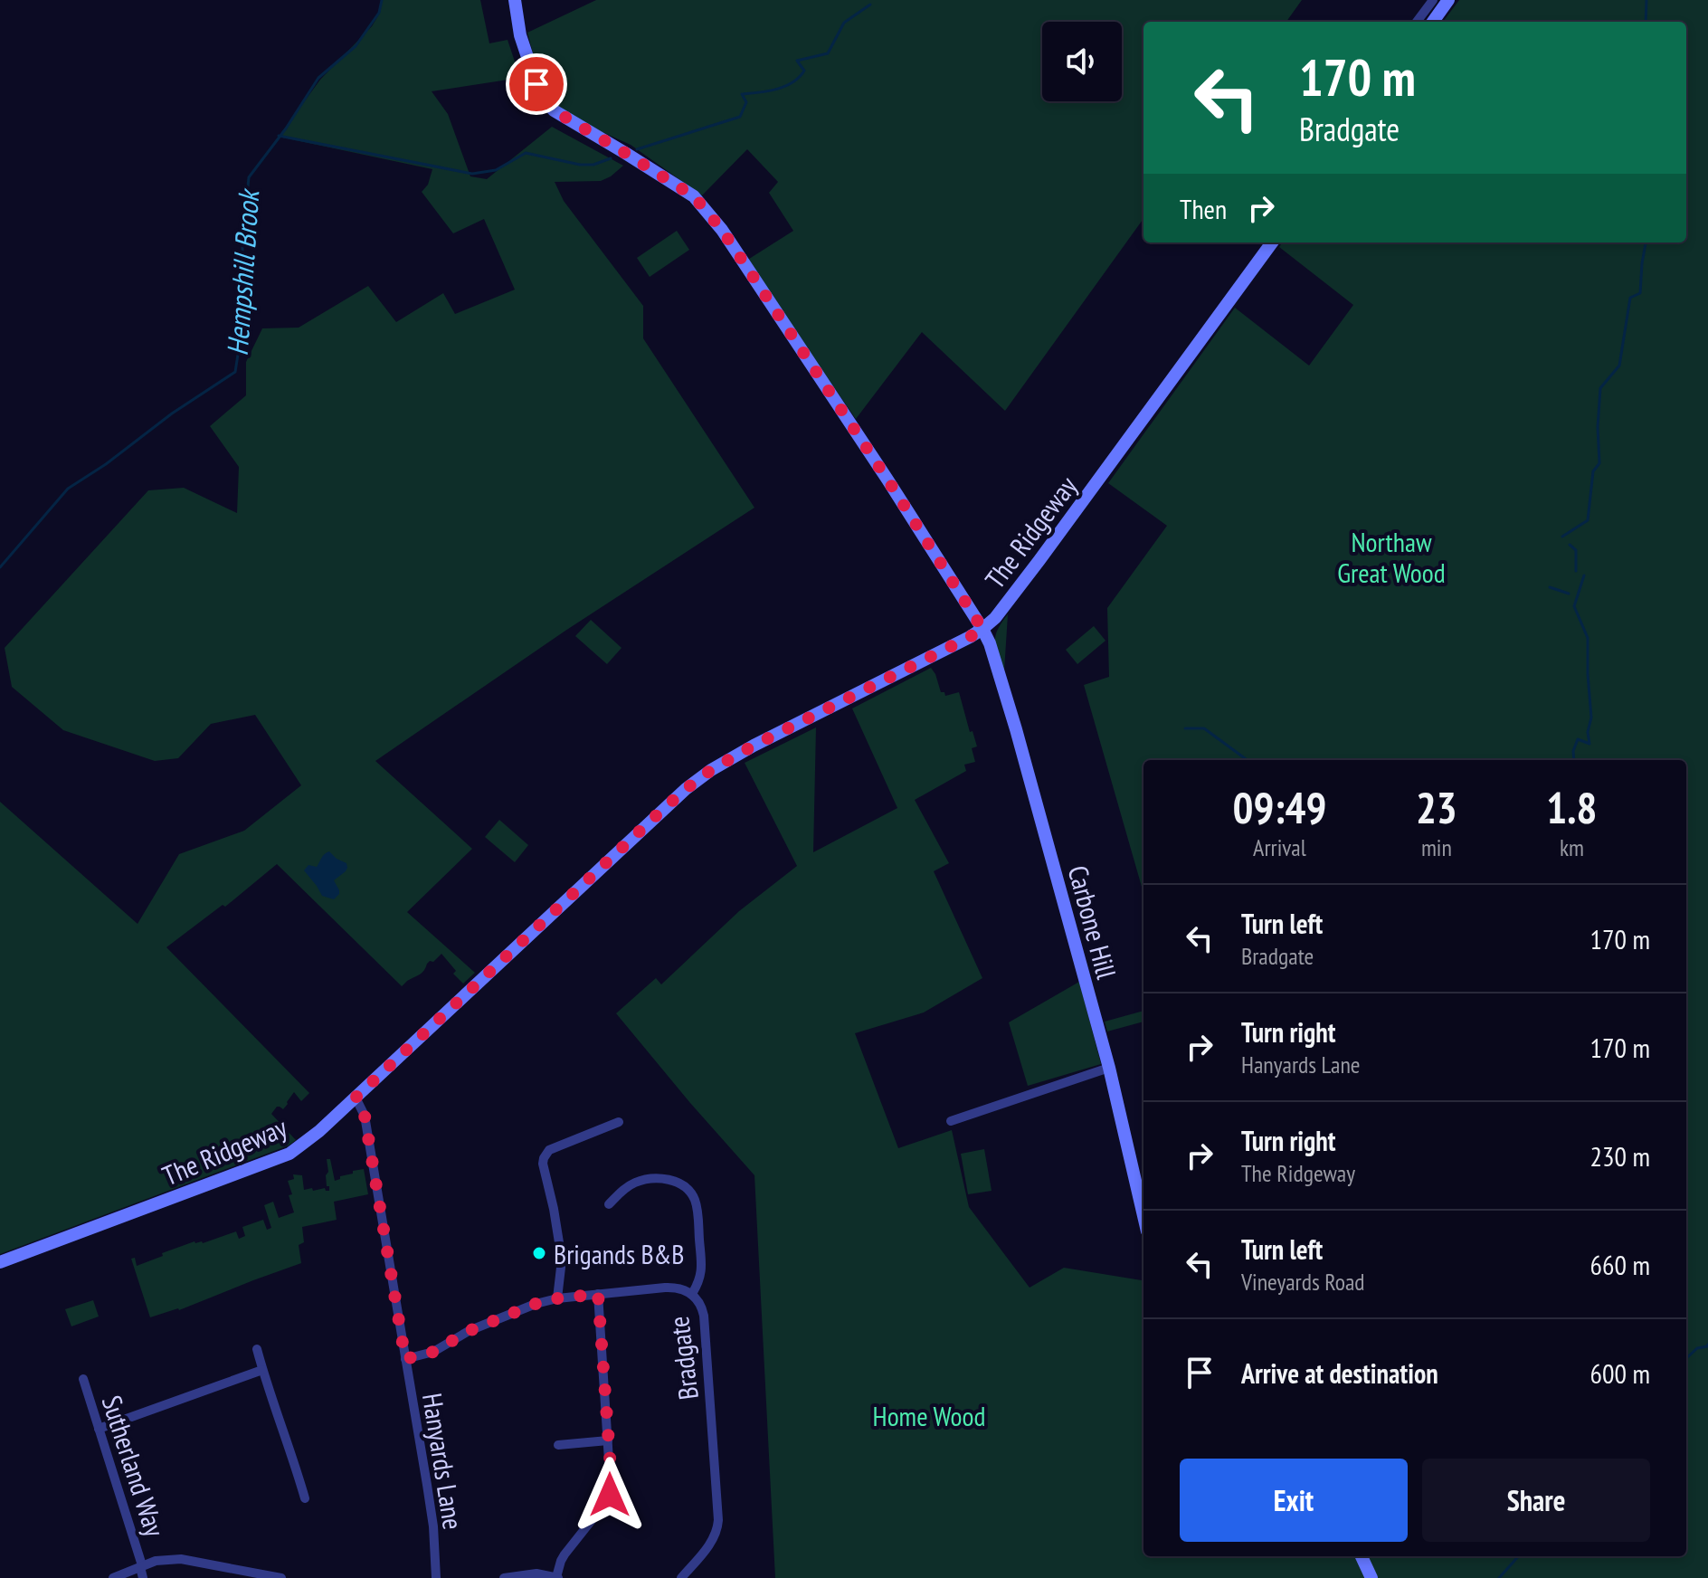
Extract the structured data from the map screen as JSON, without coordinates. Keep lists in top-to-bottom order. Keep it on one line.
{"streets":{"street":["The Ridgeway","Carbone Hill","Bradgate","Hanyards Lane","Sutherland Way"]},"crossings":[["The Ridgeway","Carbone Hill"],["The Ridgeway","Hanyards Lane"],["Bradgate","Hanyards Lane"]],"water":["Hempshill Brook"],"parks":["Northaw Great Wood","Home Wood"],"places":["Brigands B&B"],"page":{"turn":["170 m","Bradgate"],"then":"Then","eta":["09:49","Arrival","23","min","1.8","km"],"list":[{"name":"Turn left","note":"Bradgate","value":"170 m"},{"name":"Turn right","note":"Hanyards Lane","value":"170 m"},{"name":"Turn right","note":"The Ridgeway","value":"230 m"},{"name":"Turn left","note":"Vineyards Road","value":"660 m"},{"name":"Arrive at destination","value":"600 m"}],"buttons":["Exit","Share"]}}
